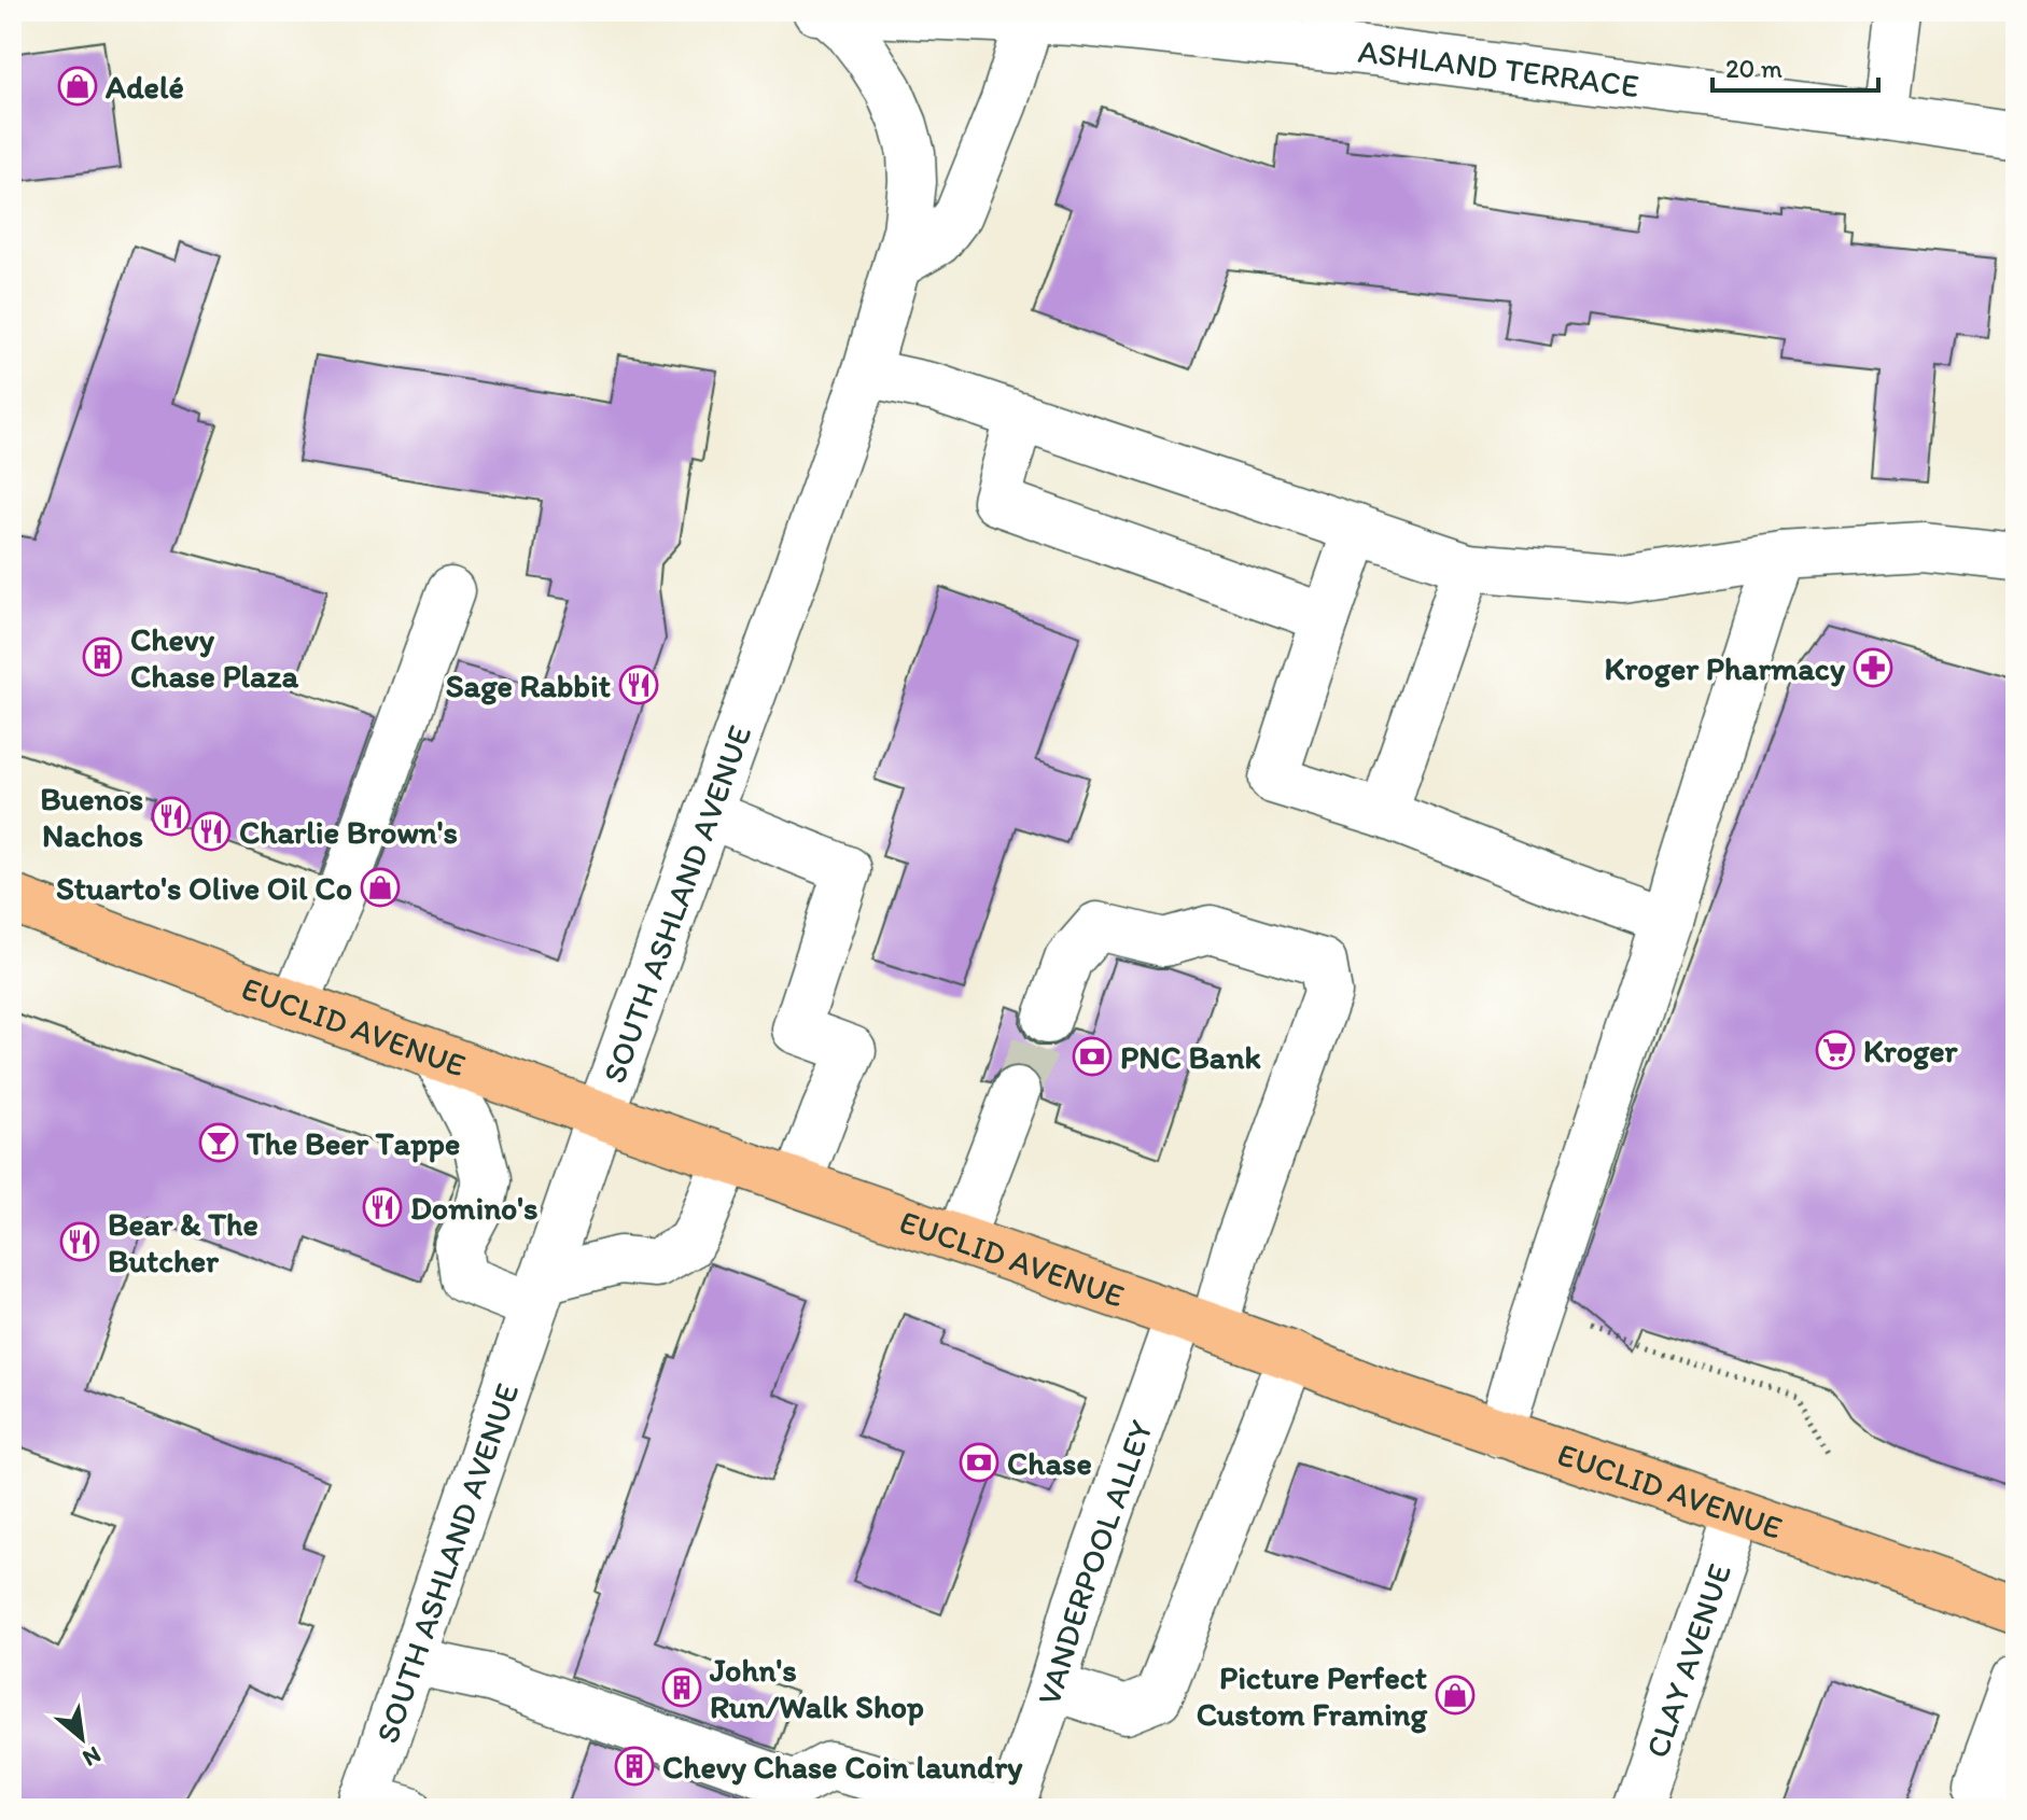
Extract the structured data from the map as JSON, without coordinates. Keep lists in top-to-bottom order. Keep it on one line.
{"streets":{"main road":["EUCLID AVENUE"],"street":["ASHLAND TERRACE","SOUTH ASHLAND AVENUE","VANDERPOOL ALLEY","CLAY AVENUE"]},"crossings":[["ASHLAND TERRACE","SOUTH ASHLAND AVENUE"],["SOUTH ASHLAND AVENUE","EUCLID AVENUE"],["EUCLID AVENUE","VANDERPOOL ALLEY"],["EUCLID AVENUE","CLAY AVENUE"]],"places":{"shop":["Adelé","Stuarto's Olive Oil Co","Picture Perfect Custom Framing"],"building":["Chevy Chase Plaza","John's Run/Walk Shop","Chevy Chase Coin laundry"],"pharmacy":["Kroger Pharmacy"],"restaurant":["Sage Rabbit","Buenos Nachos","Charlie Brown's","Domino's","Bear & The Butcher"],"supermarket":["Kroger"],"bank":["PNC Bank","Chase"],"bar":["The Beer Tappe"]},"scale_bar":"20 m","north":"bottom right"}
